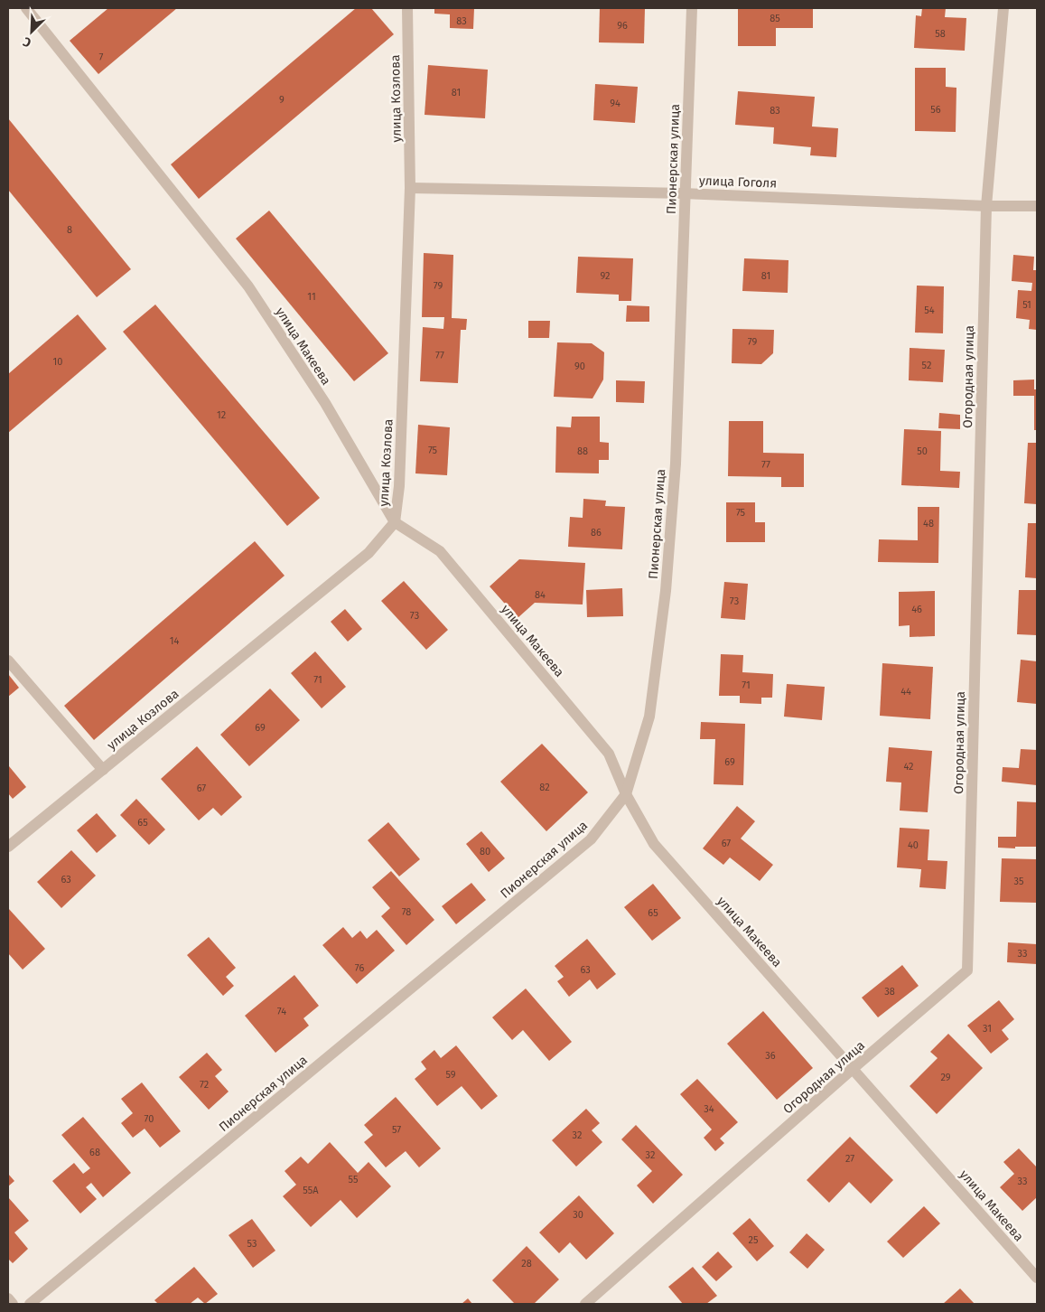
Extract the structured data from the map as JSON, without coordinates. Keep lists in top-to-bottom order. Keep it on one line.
{"streets":{"street":["улица Козлова","Пионерская улица","улица Гоголя","улица Макеева","Огородная улица"]},"crossings":[["улица Козлова","улица Гоголя"],["улица Козлова","улица Макеева"],["Пионерская улица","улица Гоголя"],["Пионерская улица","улица Макеева"],["улица Гоголя","Огородная улица"],["улица Макеева","Огородная улица"]],"house_numbers":["85","83","96","58","7","81","9","94","56","83","8","92","81","79","11","51","54","79","77","10","52","90","12","75","88","50","77","75","48","86","84","73","46","73","14","71","71","44","69","69","42","82","67","65","67","40","80","63","35","78","65","33","76","63","38","74","31","36","59","29","72","34","70","57","32","68","32","27","55","33","55А","30","25","53","28"],"north":"bottom left"}
